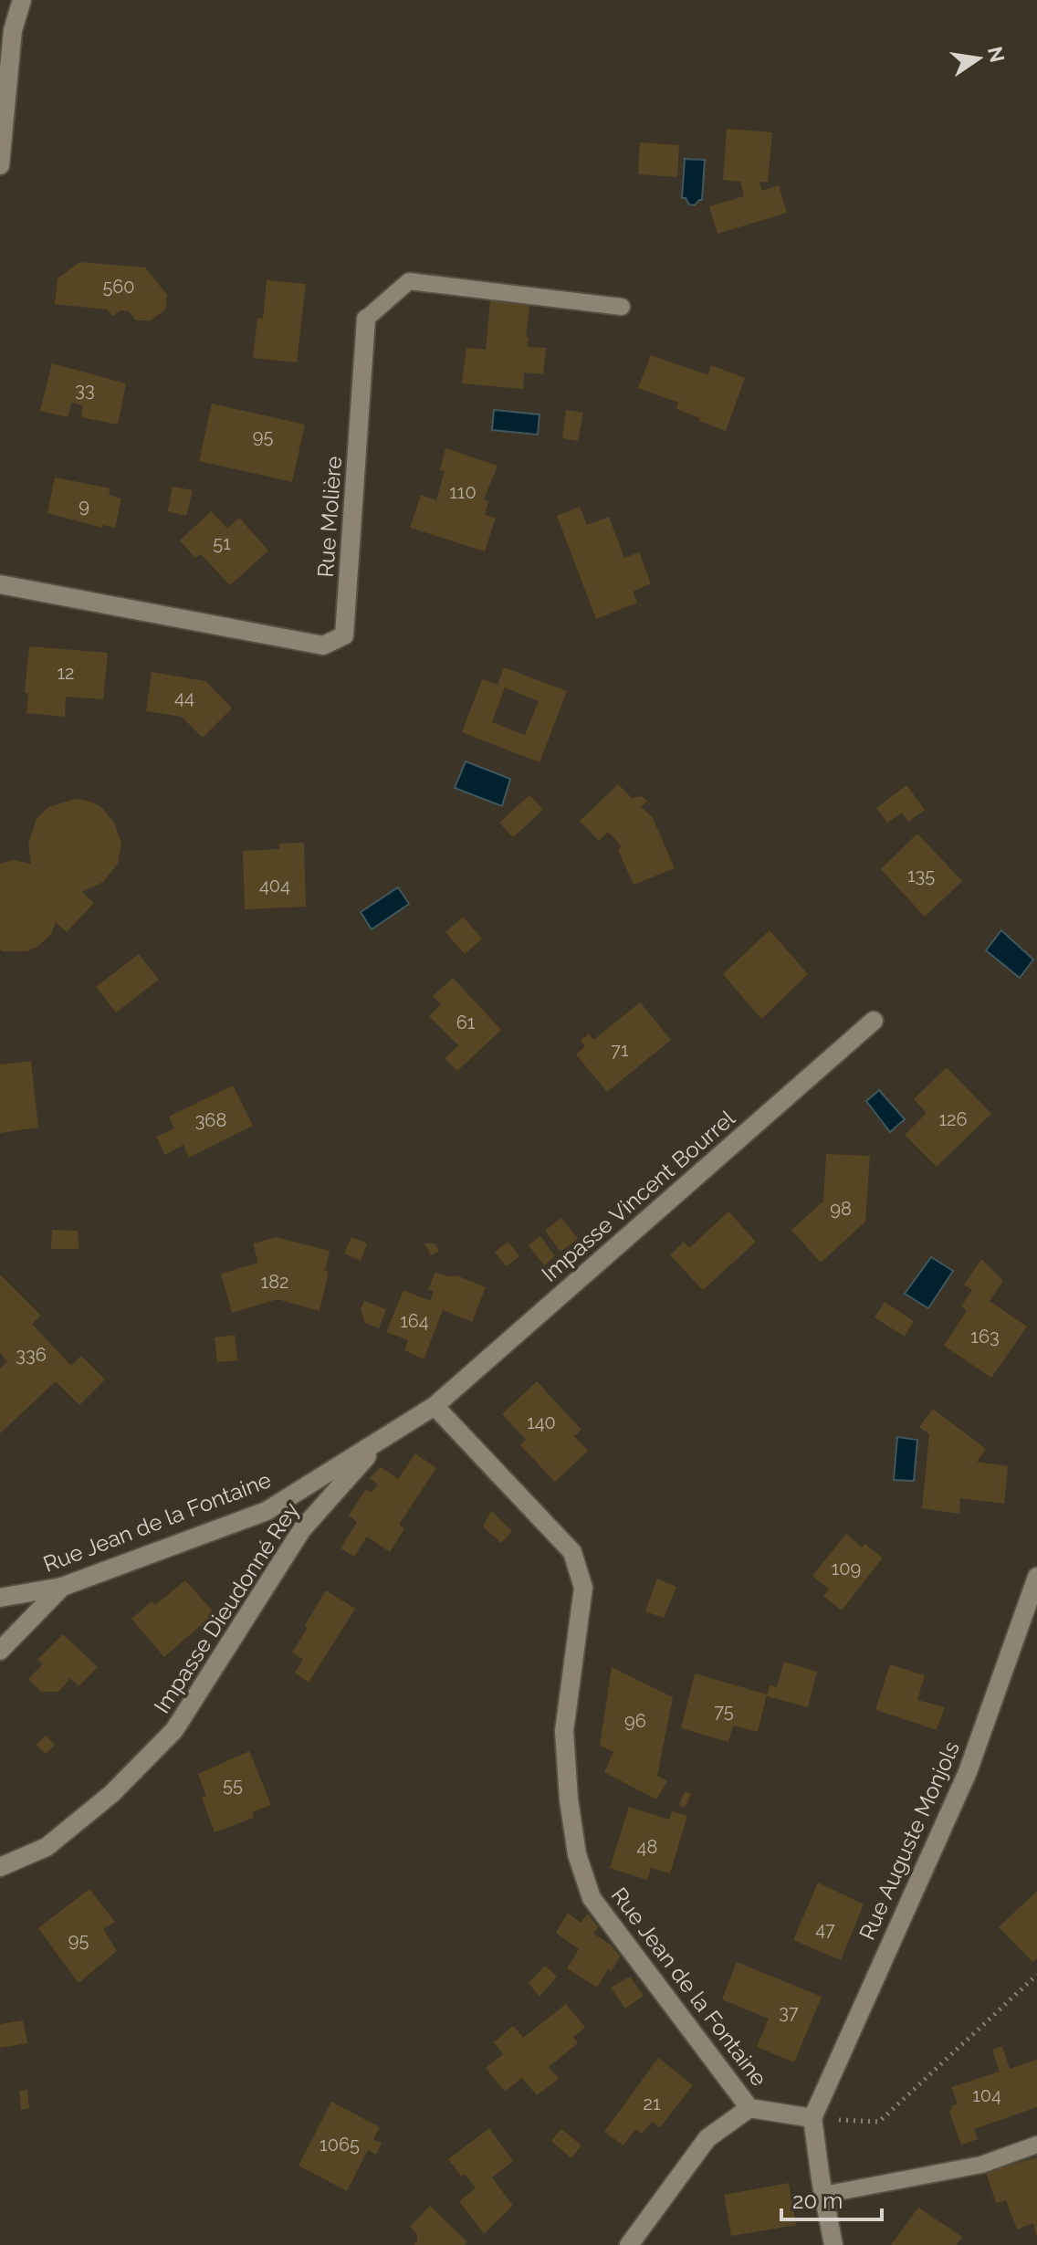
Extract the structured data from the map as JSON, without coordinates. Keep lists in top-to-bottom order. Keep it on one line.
{"streets":{"street":["Rue Molière","Impasse Vincent Bourrel","Rue Jean de la Fontaine","Impasse Dieudonné Rey","Rue Auguste Monjols"]},"crossings":[["Impasse Vincent Bourrel","Rue Jean de la Fontaine"],["Rue Jean de la Fontaine","Impasse Dieudonné Rey"],["Rue Jean de la Fontaine","Rue Auguste Monjols"]],"house_numbers":["560","33","95","110","9","51","12","44","135","404","61","71","126","368","98","182","164","163","336","140","109","75","96","55","48","47","95","37","104","21","1065"],"scale_bar":"20 m","north":"right"}
